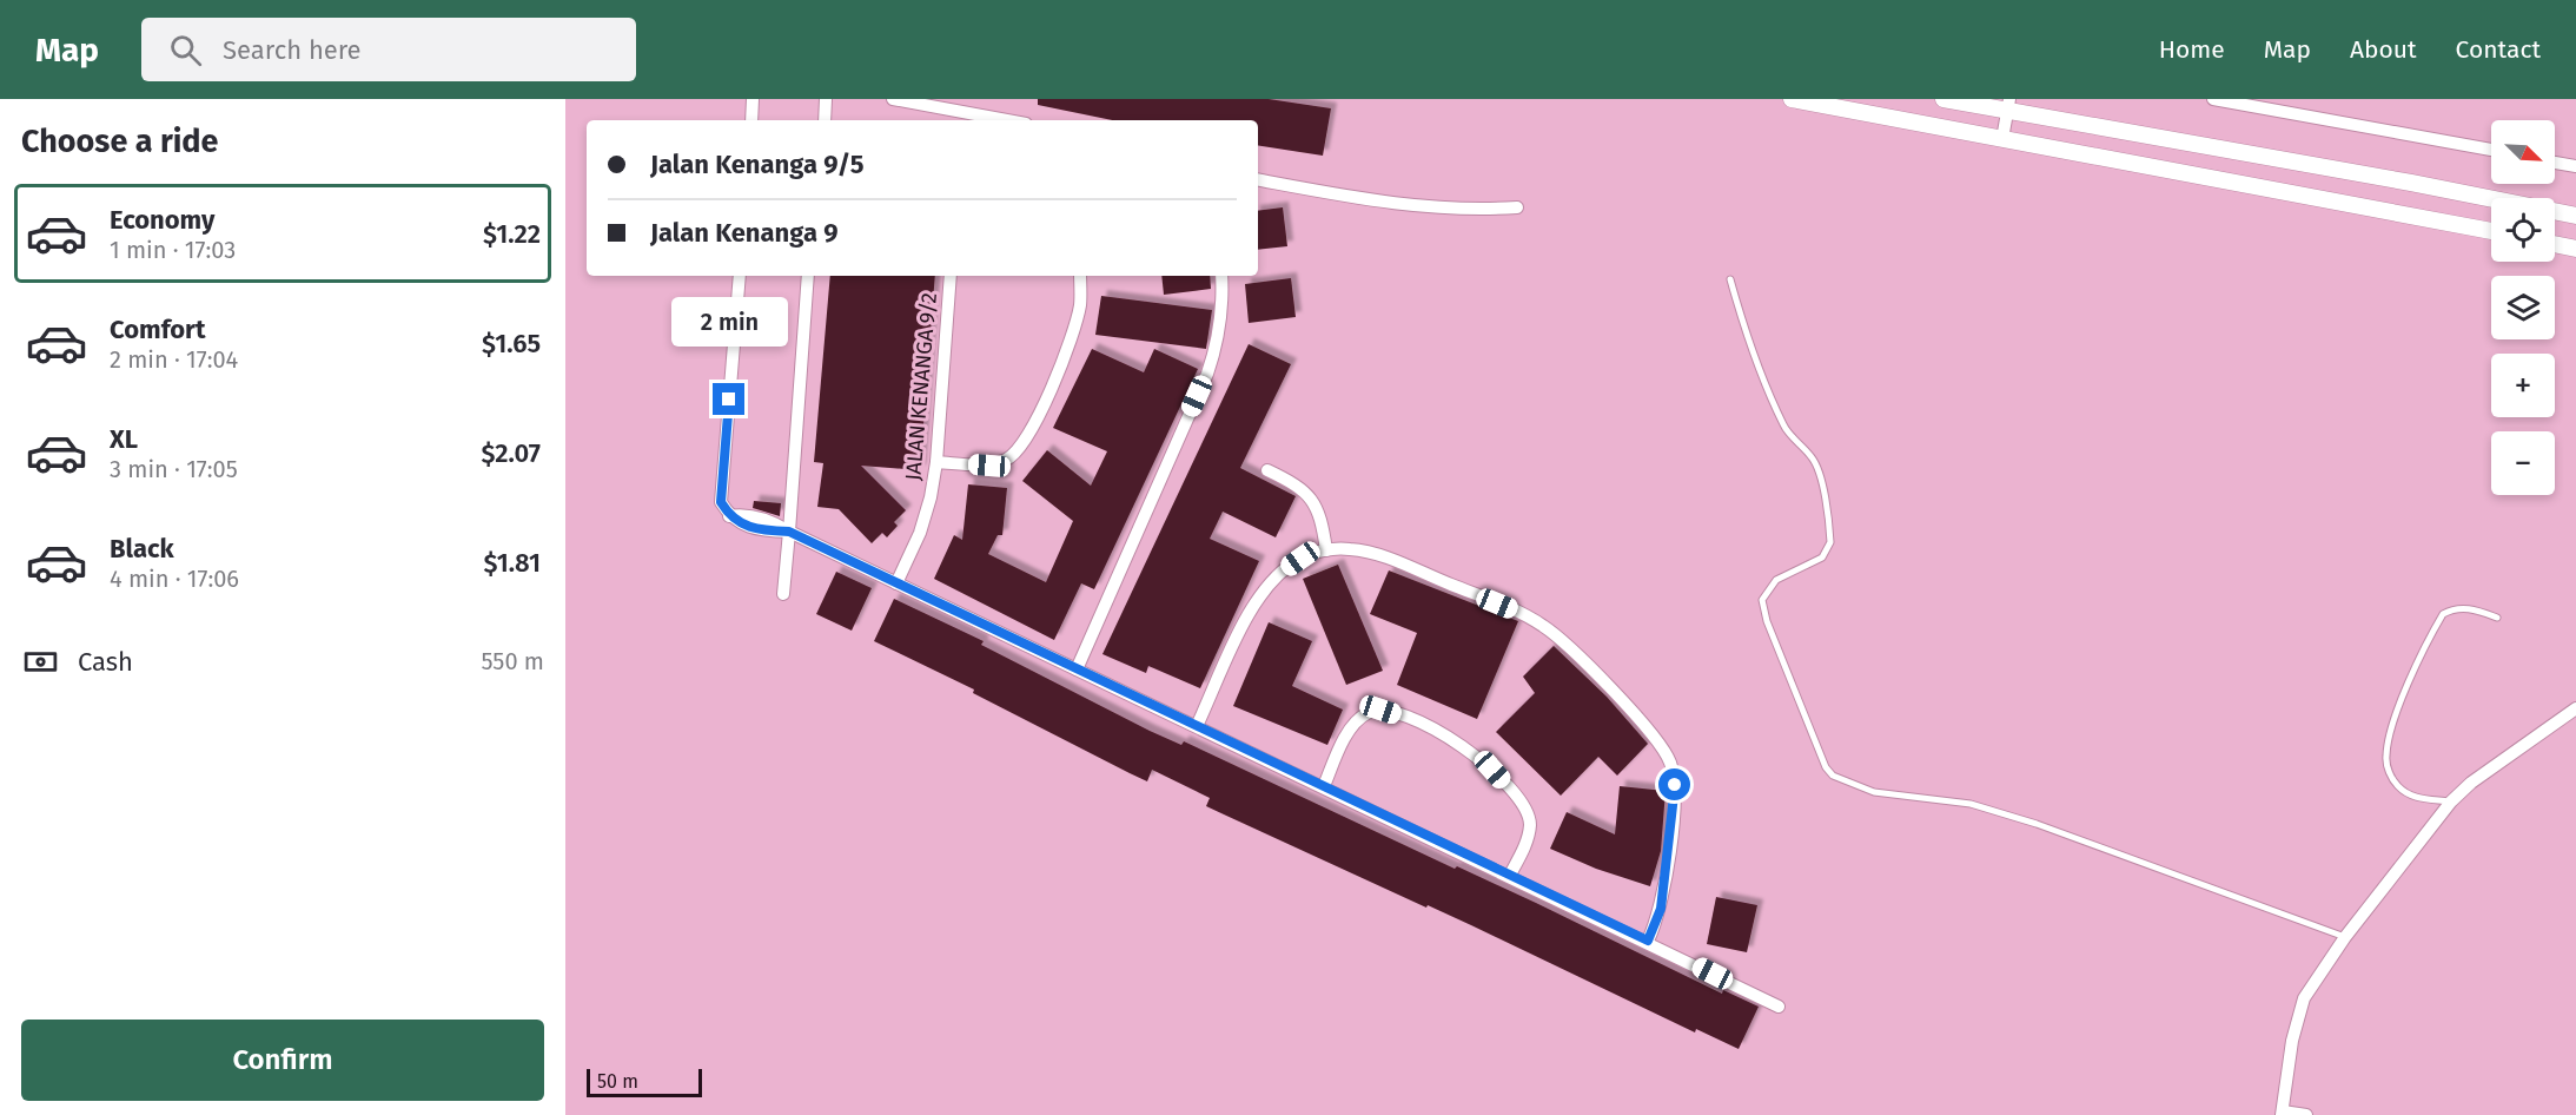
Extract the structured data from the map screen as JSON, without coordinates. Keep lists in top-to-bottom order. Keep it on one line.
{"streets":{"street":["JALAN KENANGA 9/2"]},"scale_bar":"50 m","north":"bottom right","page":{"header":"Map","search":"Search here","nav":["Home","Map","About","Contact"],"heading":"Choose a ride","map_buttons":["+","−"],"banner":["Jalan Kenanga 9/5","Jalan Kenanga 9"],"list":[{"name":"Economy","note":"1 min · 17:03","value":"$1.22"},{"name":"Comfort","note":"2 min · 17:04","value":"$1.65"},{"name":"XL","note":"3 min · 17:05","value":"$2.07"},{"name":"Black","note":"4 min · 17:06","value":"$1.81"}],"bubble":"2 min","pay":["Cash","550 m"],"buttons":"Confirm","scale":"50 m"}}
